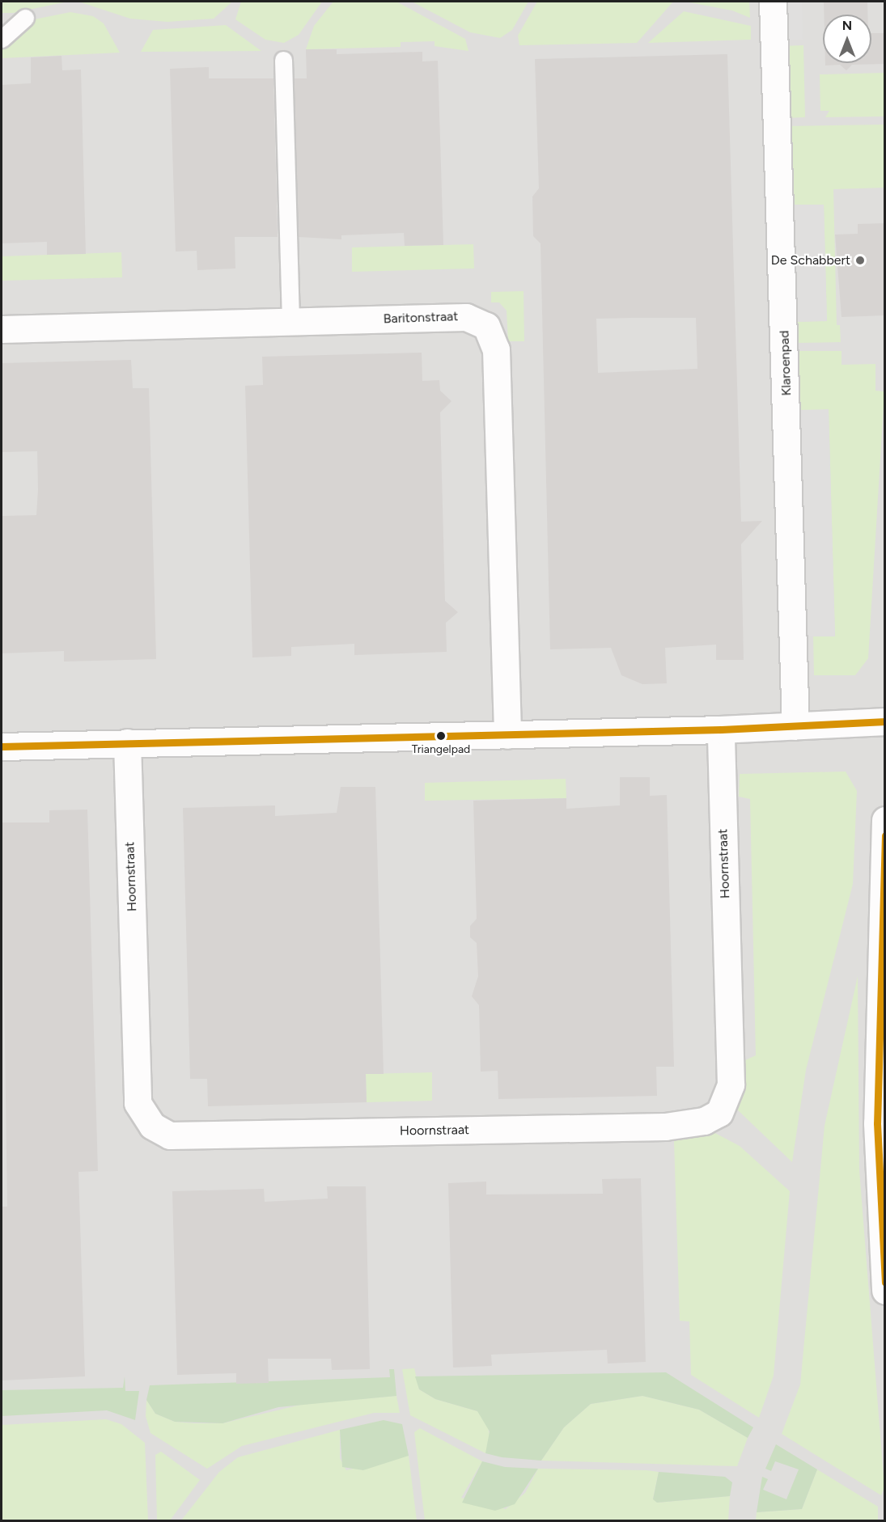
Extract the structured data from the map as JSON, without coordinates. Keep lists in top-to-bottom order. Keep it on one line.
{"streets":{"street":["Baritonstraat","Klaroenpad","Hoornstraat"]},"places":["De Schabbert","Triangelpad"],"north":"top"}
